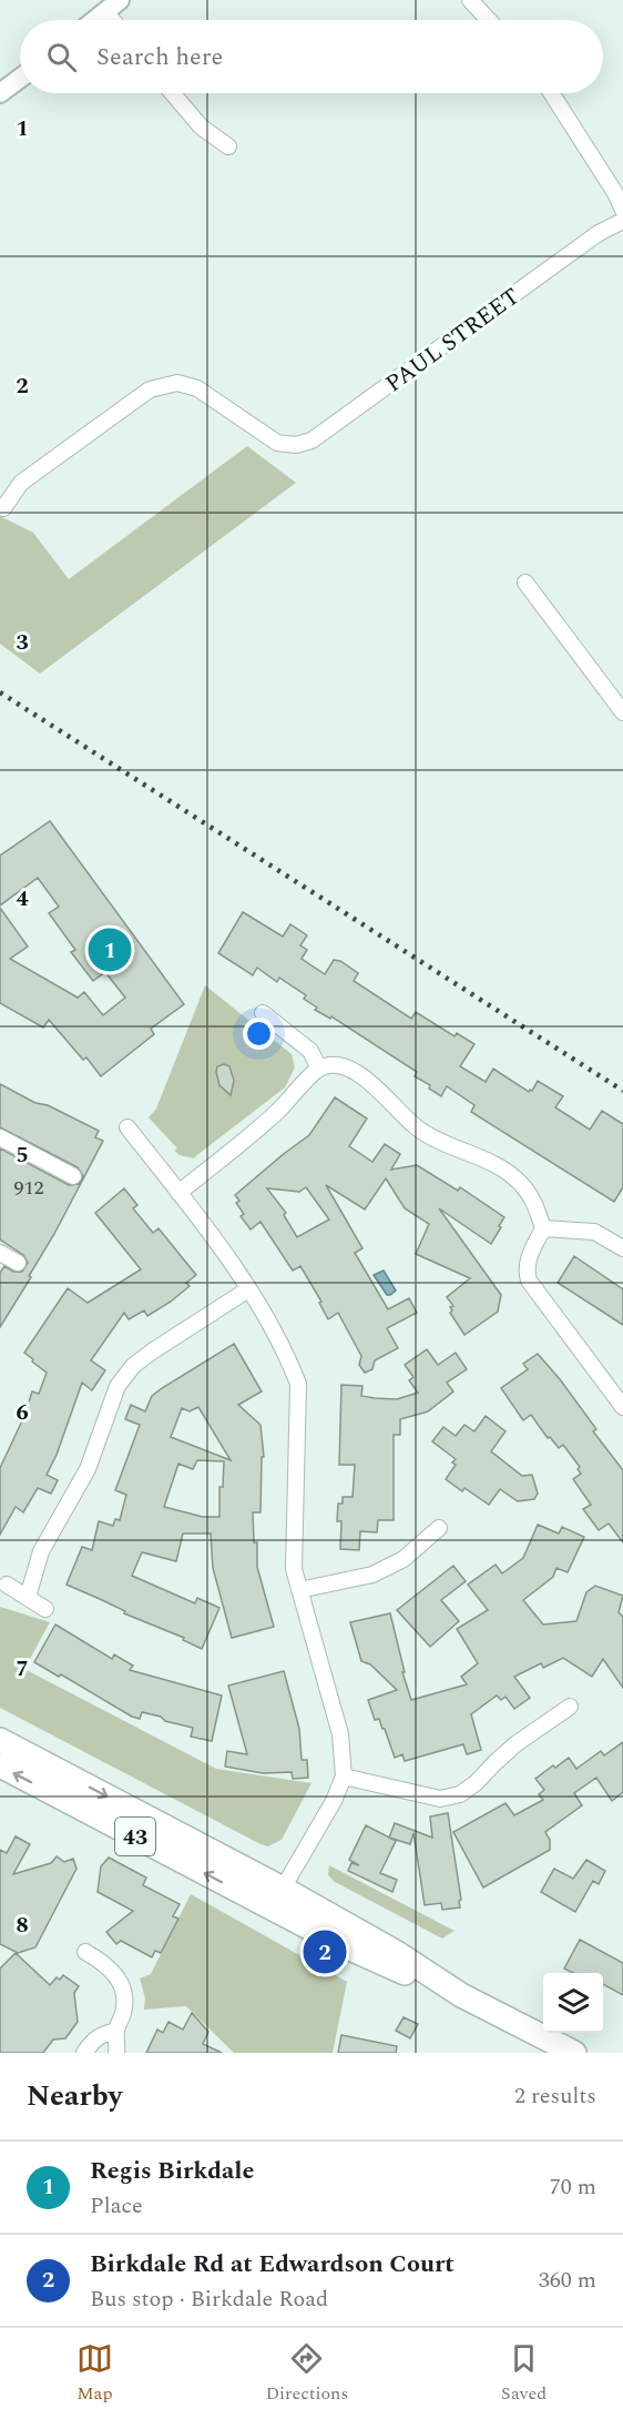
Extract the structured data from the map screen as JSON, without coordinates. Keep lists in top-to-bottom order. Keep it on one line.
{"streets":{"main road":["43"],"street":["PAUL STREET"]},"house_numbers":["912"],"page":{"search":"Search here","pins":["1","2"],"heading":["Nearby","2 results"],"list":[{"mark":"1","name":"Regis Birkdale","note":"Place","value":"70 m"},{"mark":"2","name":"Birkdale Rd at Edwardson Court","note":"Bus stop · Birkdale Road","value":"360 m"}],"nav":["Map","Directions","Saved"]},"grid":{"rows":["1","2","3","4","5","6","7","8"]}}
